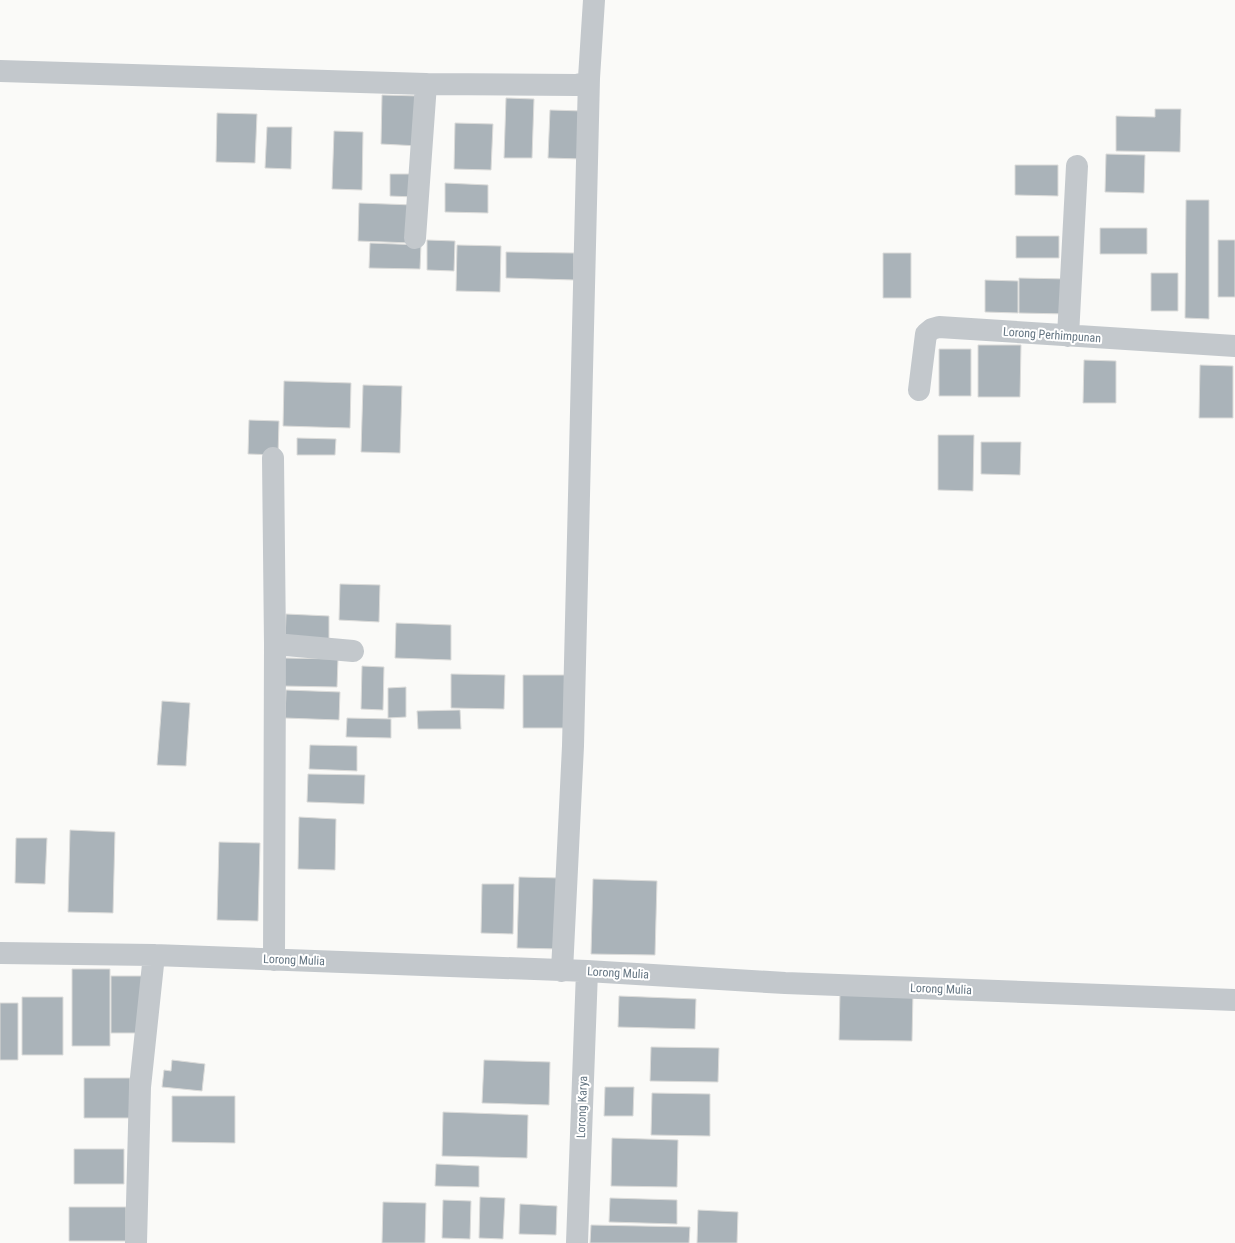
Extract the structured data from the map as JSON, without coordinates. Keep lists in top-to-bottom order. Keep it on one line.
{"streets":{"street":["Lorong Perhimpunan","Lorong Mulia","Lorong Karya"]},"crossings":[["Lorong Mulia","Lorong Karya"]]}
